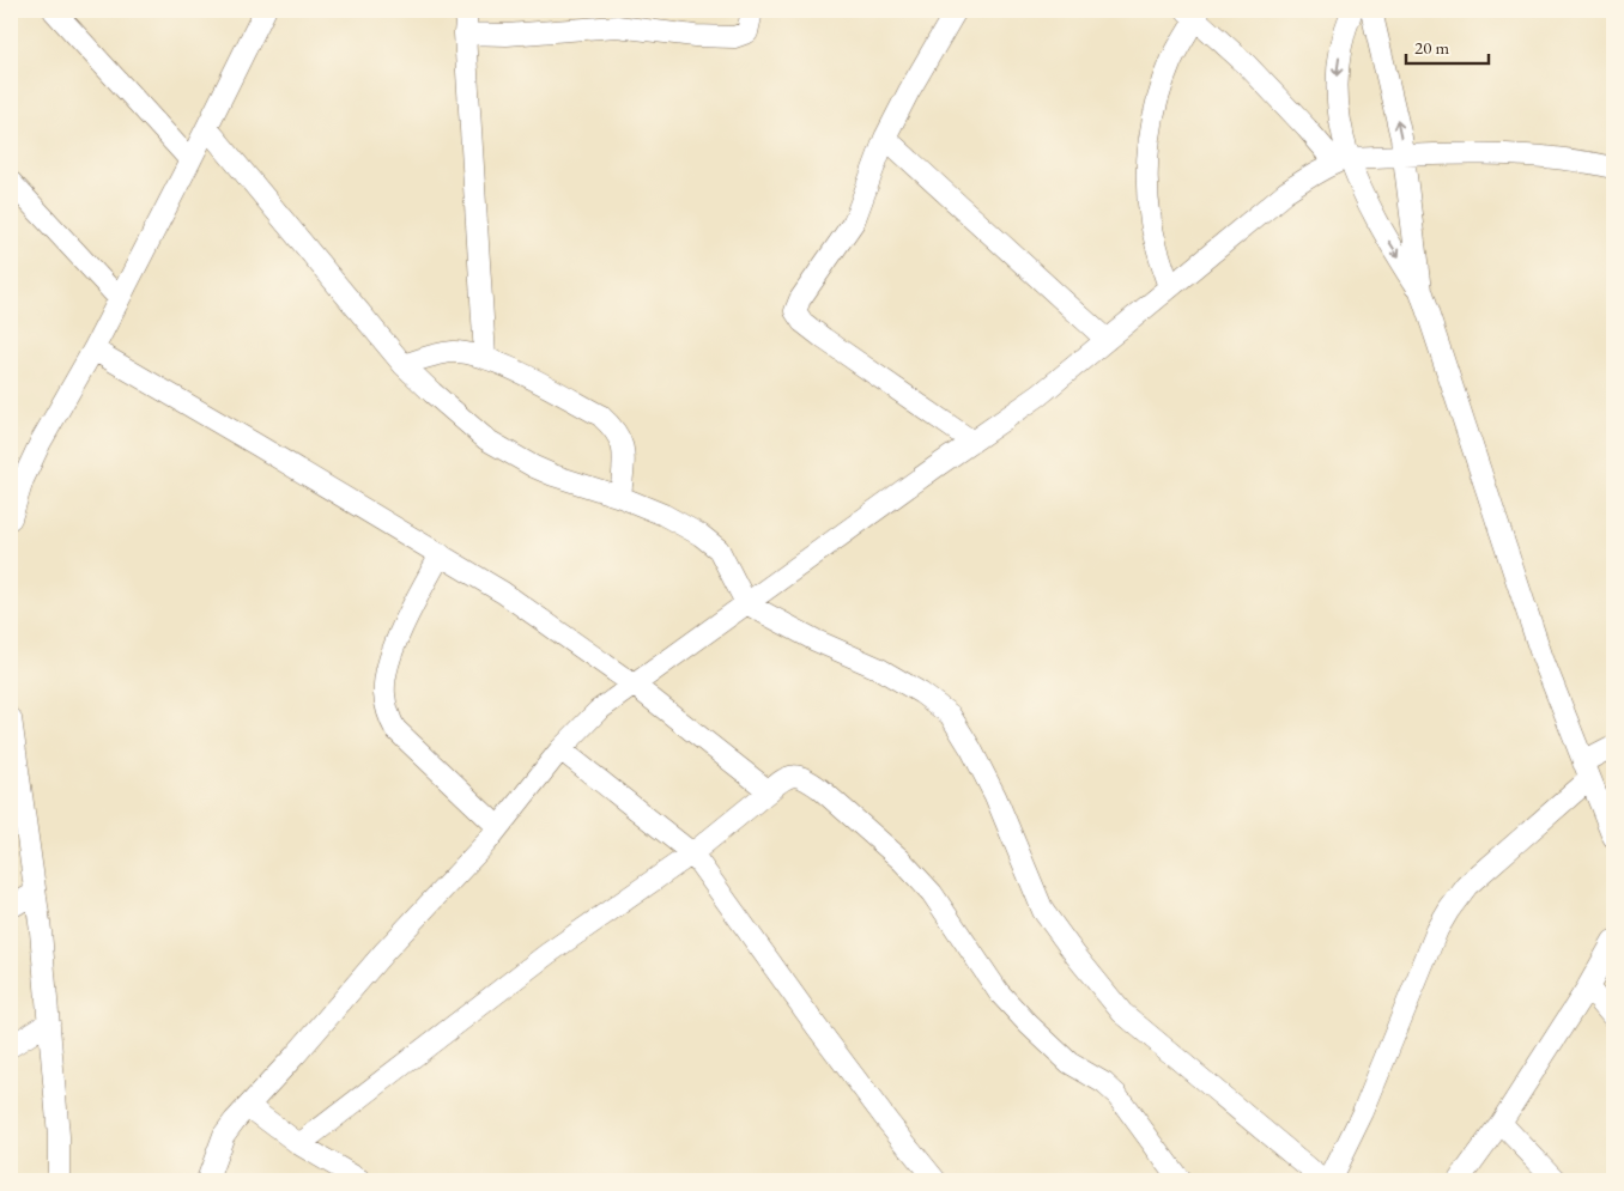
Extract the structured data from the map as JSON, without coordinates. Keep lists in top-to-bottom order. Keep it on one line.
{"scale_bar":"20 m"}
